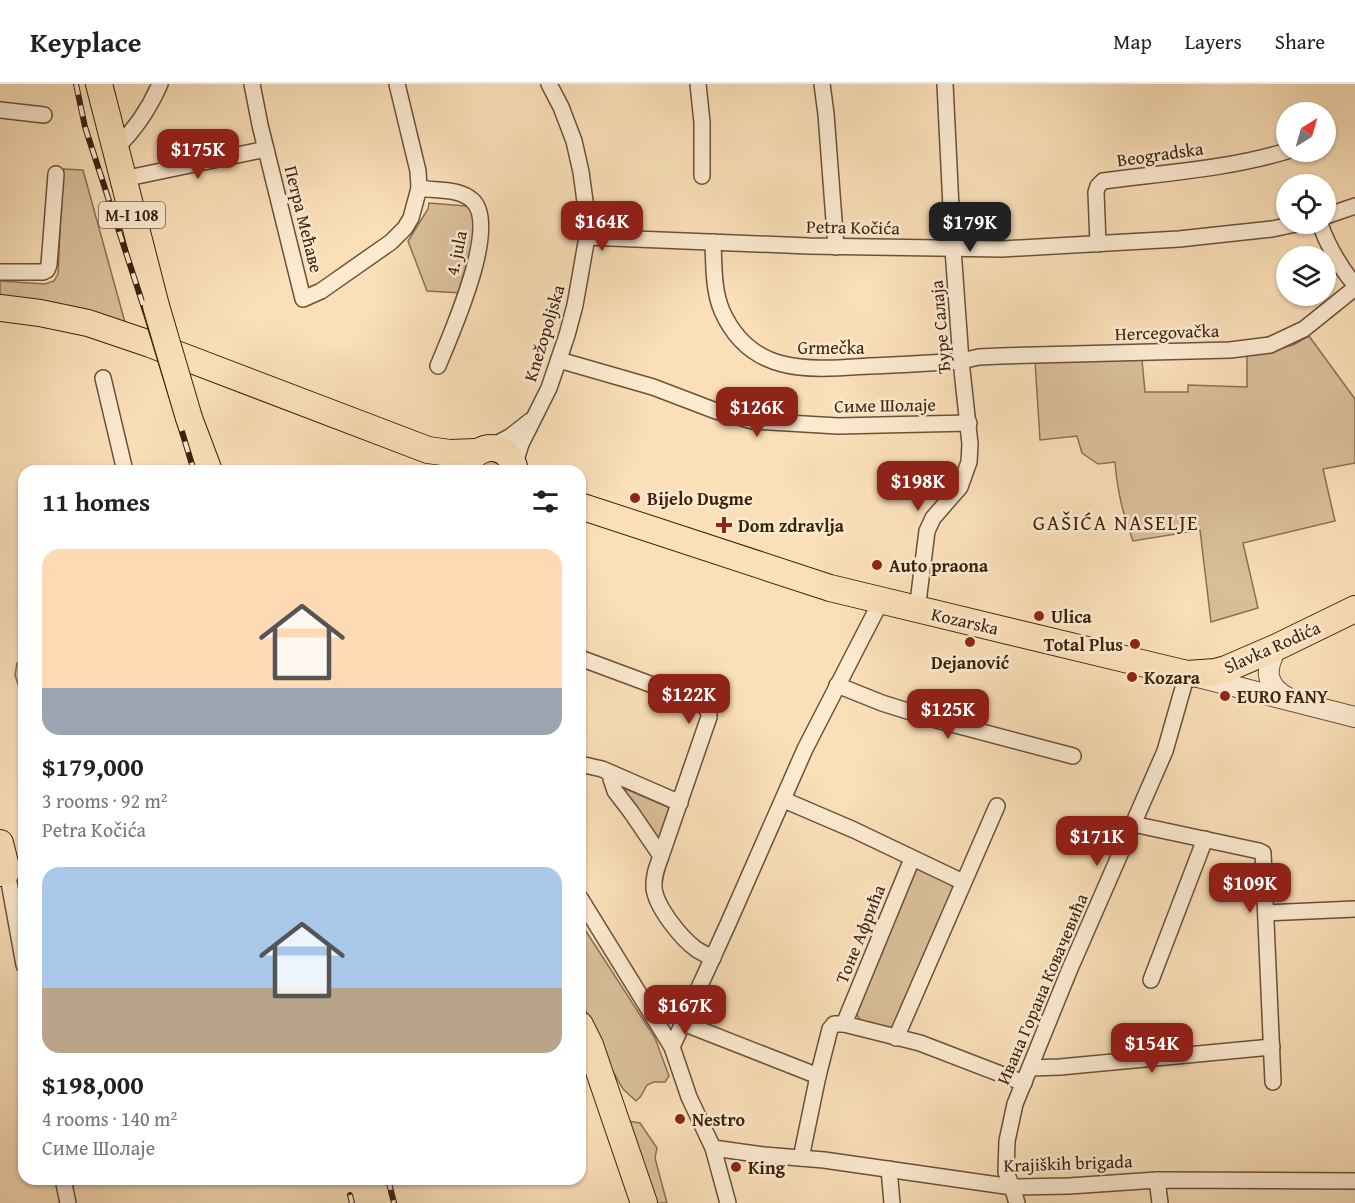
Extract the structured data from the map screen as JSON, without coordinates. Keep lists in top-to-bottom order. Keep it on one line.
{"streets":{"main road":["M-I 108","Kozarska","Slavka Rodića"],"street":["Beogradska","Петра Мећаве","Petra Kočića","4. jula","Ђуре Салаја","Hercegovačka","Knežopoljska","Grmečka","Симе Шолаје","Тоне Афрића","Ивана Горана Ковачевића","Krajiških brigada"]},"crossings":[["Beogradska","Petra Kočića"],["M-I 108","Петра Мећаве"],["Петра Мећаве","4. jula"],["Petra Kočića","Ђуре Салаја"],["Petra Kočića","Knežopoljska"],["Petra Kočića","Grmečka"],["Ђуре Салаја","Hercegovačka"],["Ђуре Салаја","Grmečka"],["Ђуре Салаја","Симе Шолаје"],["Ђуре Салаја","Kozarska"],["Hercegovačka","Grmečka"],["Knežopoljska","Симе Шолаје"],["Kozarska","Slavka Rodića"],["Kozarska","Ивана Горана Ковачевића"],["Slavka Rodića","Ивана Горана Ковачевића"],["Ивана Горана Ковачевића","Krajiških brigada"]],"districts":["GAŠIĆA NASELJE"],"places":{"other":["Bijelo Dugme","Auto praona","Ulica","Dejanović","Total Plus","Kozara","EURO FANY","Nestro","King"],"health":["Dom zdravlja"]},"north":"top right","page":{"header":"Keyplace","nav":["Map","Layers","Share"],"price":["$175K","$164K","$179K","$126K","$198K","$122K","$125K","$171K","$109K","$167K","$154K"],"heading":"11 homes","list":[{"name":"$179,000","note":"3 rooms · 92 m² · Petra Kočića"},{"name":"$198,000","note":"4 rooms · 140 m² · Симе Шолаје"}]}}
